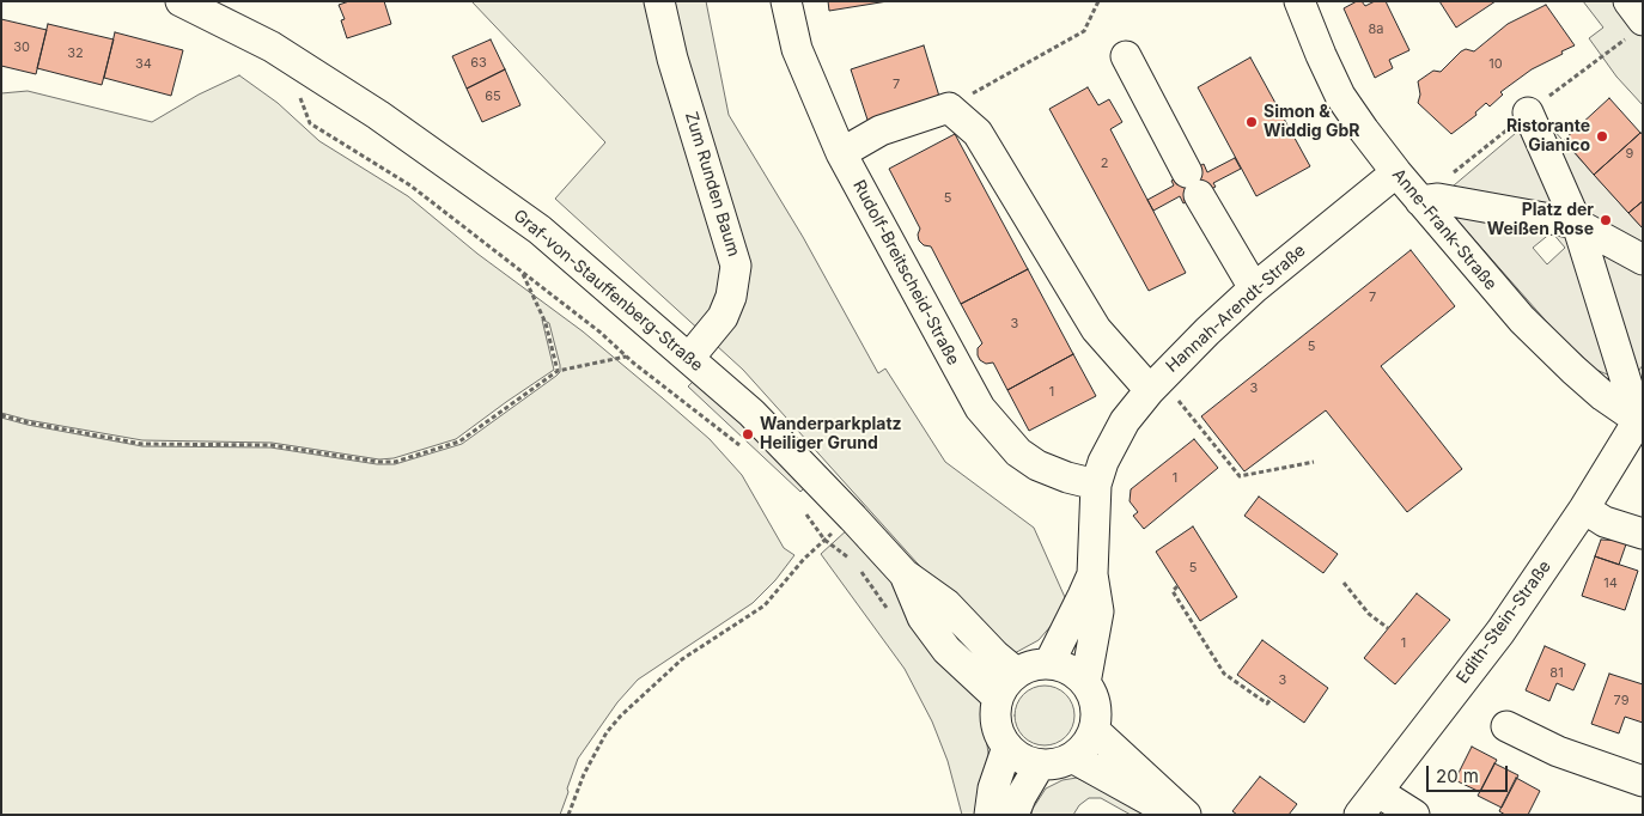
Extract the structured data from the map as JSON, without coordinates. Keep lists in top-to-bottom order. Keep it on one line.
{"streets":{"street":["Zum Runden Baum","Anne-Frank-Straße","Rudolf-Breitscheid-Straße","Graf-von-Stauffenberg-Straße","Hannah-Arendt-Straße","Edith-Stein-Straße"]},"crossings":[["Zum Runden Baum","Graf-von-Stauffenberg-Straße"],["Anne-Frank-Straße","Hannah-Arendt-Straße"],["Anne-Frank-Straße","Edith-Stein-Straße"],["Rudolf-Breitscheid-Straße","Hannah-Arendt-Straße"],["Graf-von-Stauffenberg-Straße","Hannah-Arendt-Straße"]],"places":["Simon & Widdig GbR","Ristorante Gianico","Platz der Weißen Rose","Wanderparkplatz Heiliger Grund"],"house_numbers":["8a","30","32","63","34","10","7","65","9","2","5","7","3","5","3","1","1","5","14","1","81","3","79"],"scale_bar":"20 m"}
